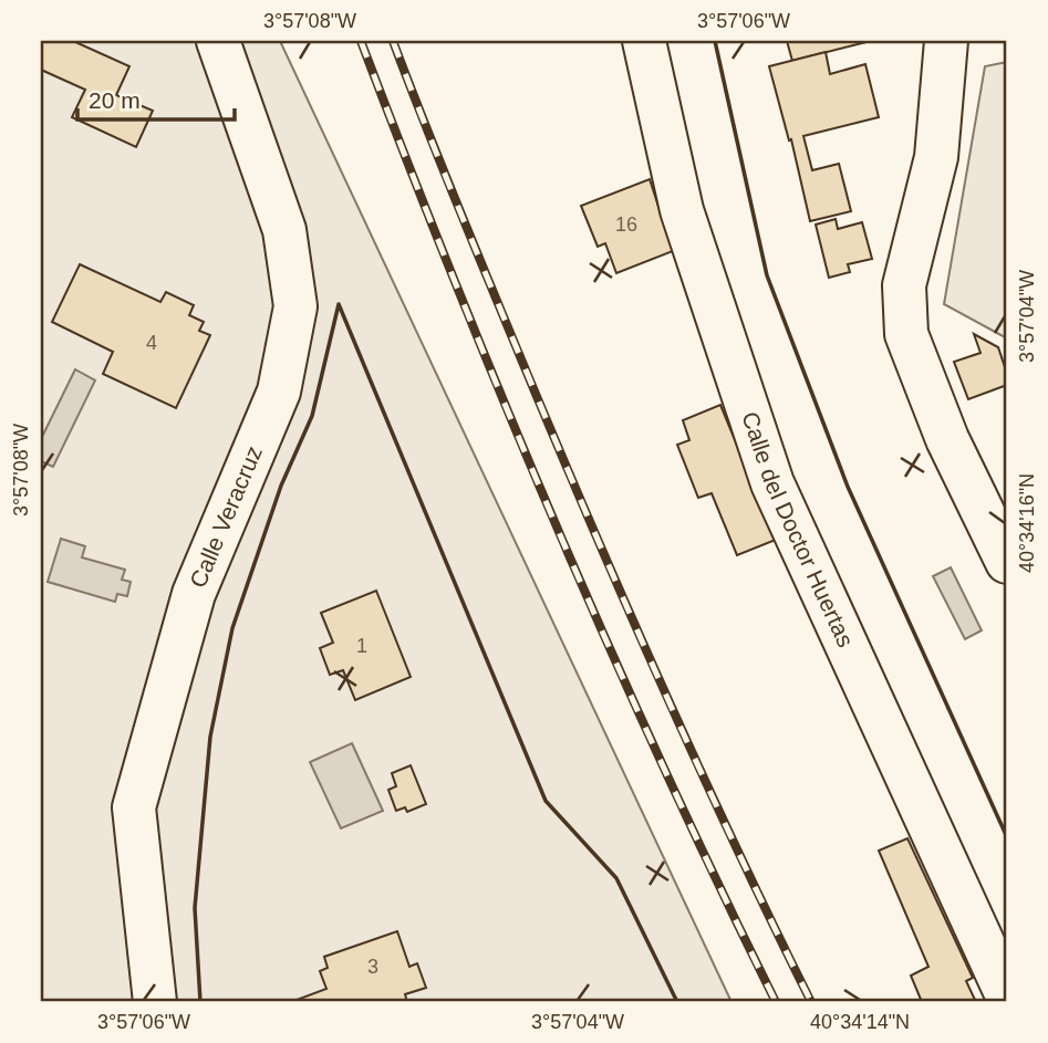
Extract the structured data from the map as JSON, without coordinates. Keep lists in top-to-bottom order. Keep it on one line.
{"streets":{"street":["Calle Veracruz","Calle del Doctor Huertas"]},"house_numbers":["16","4","1","3"],"scale_bar":"20 m","coordinates":["3°57'08\"W","3°57'06\"W","3°57'04\"W","40°34'16\"N","40°34'14\"N"]}
